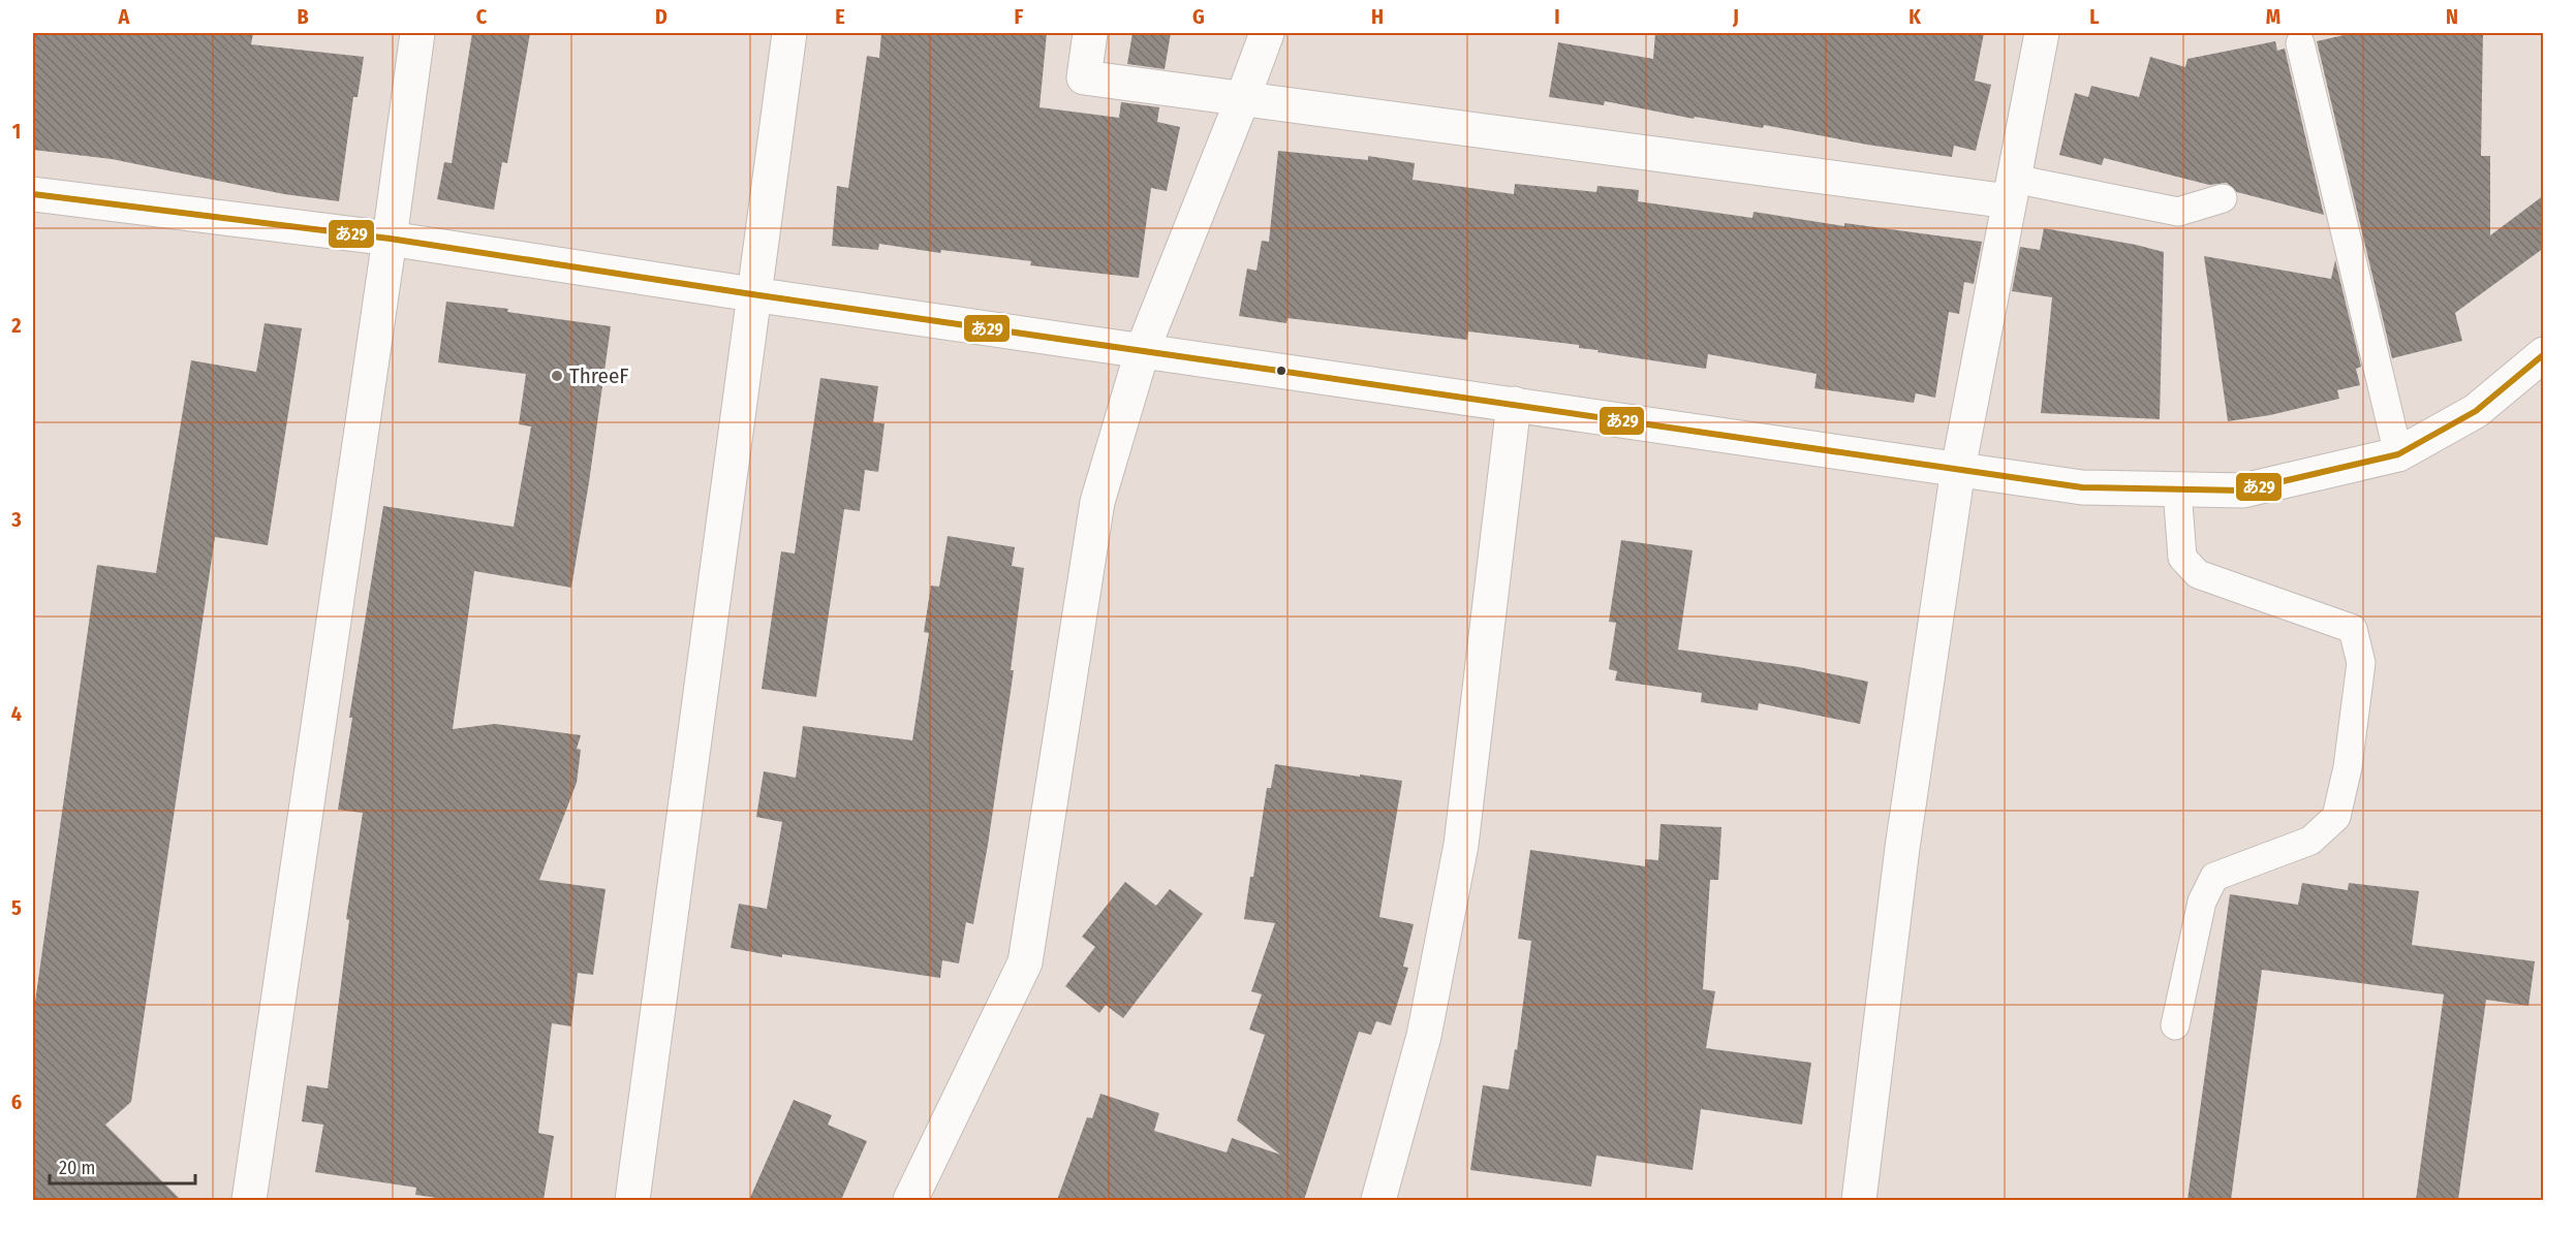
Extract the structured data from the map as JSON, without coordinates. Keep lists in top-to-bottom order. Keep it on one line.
{"places":["ThreeF"],"lines":["transit line あ29"],"scale_bar":"20 m","grid":{"columns":["A","B","C","D","E","F","G","H","I","J","K","L","M","N"],"rows":["1","2","3","4","5","6"]}}
